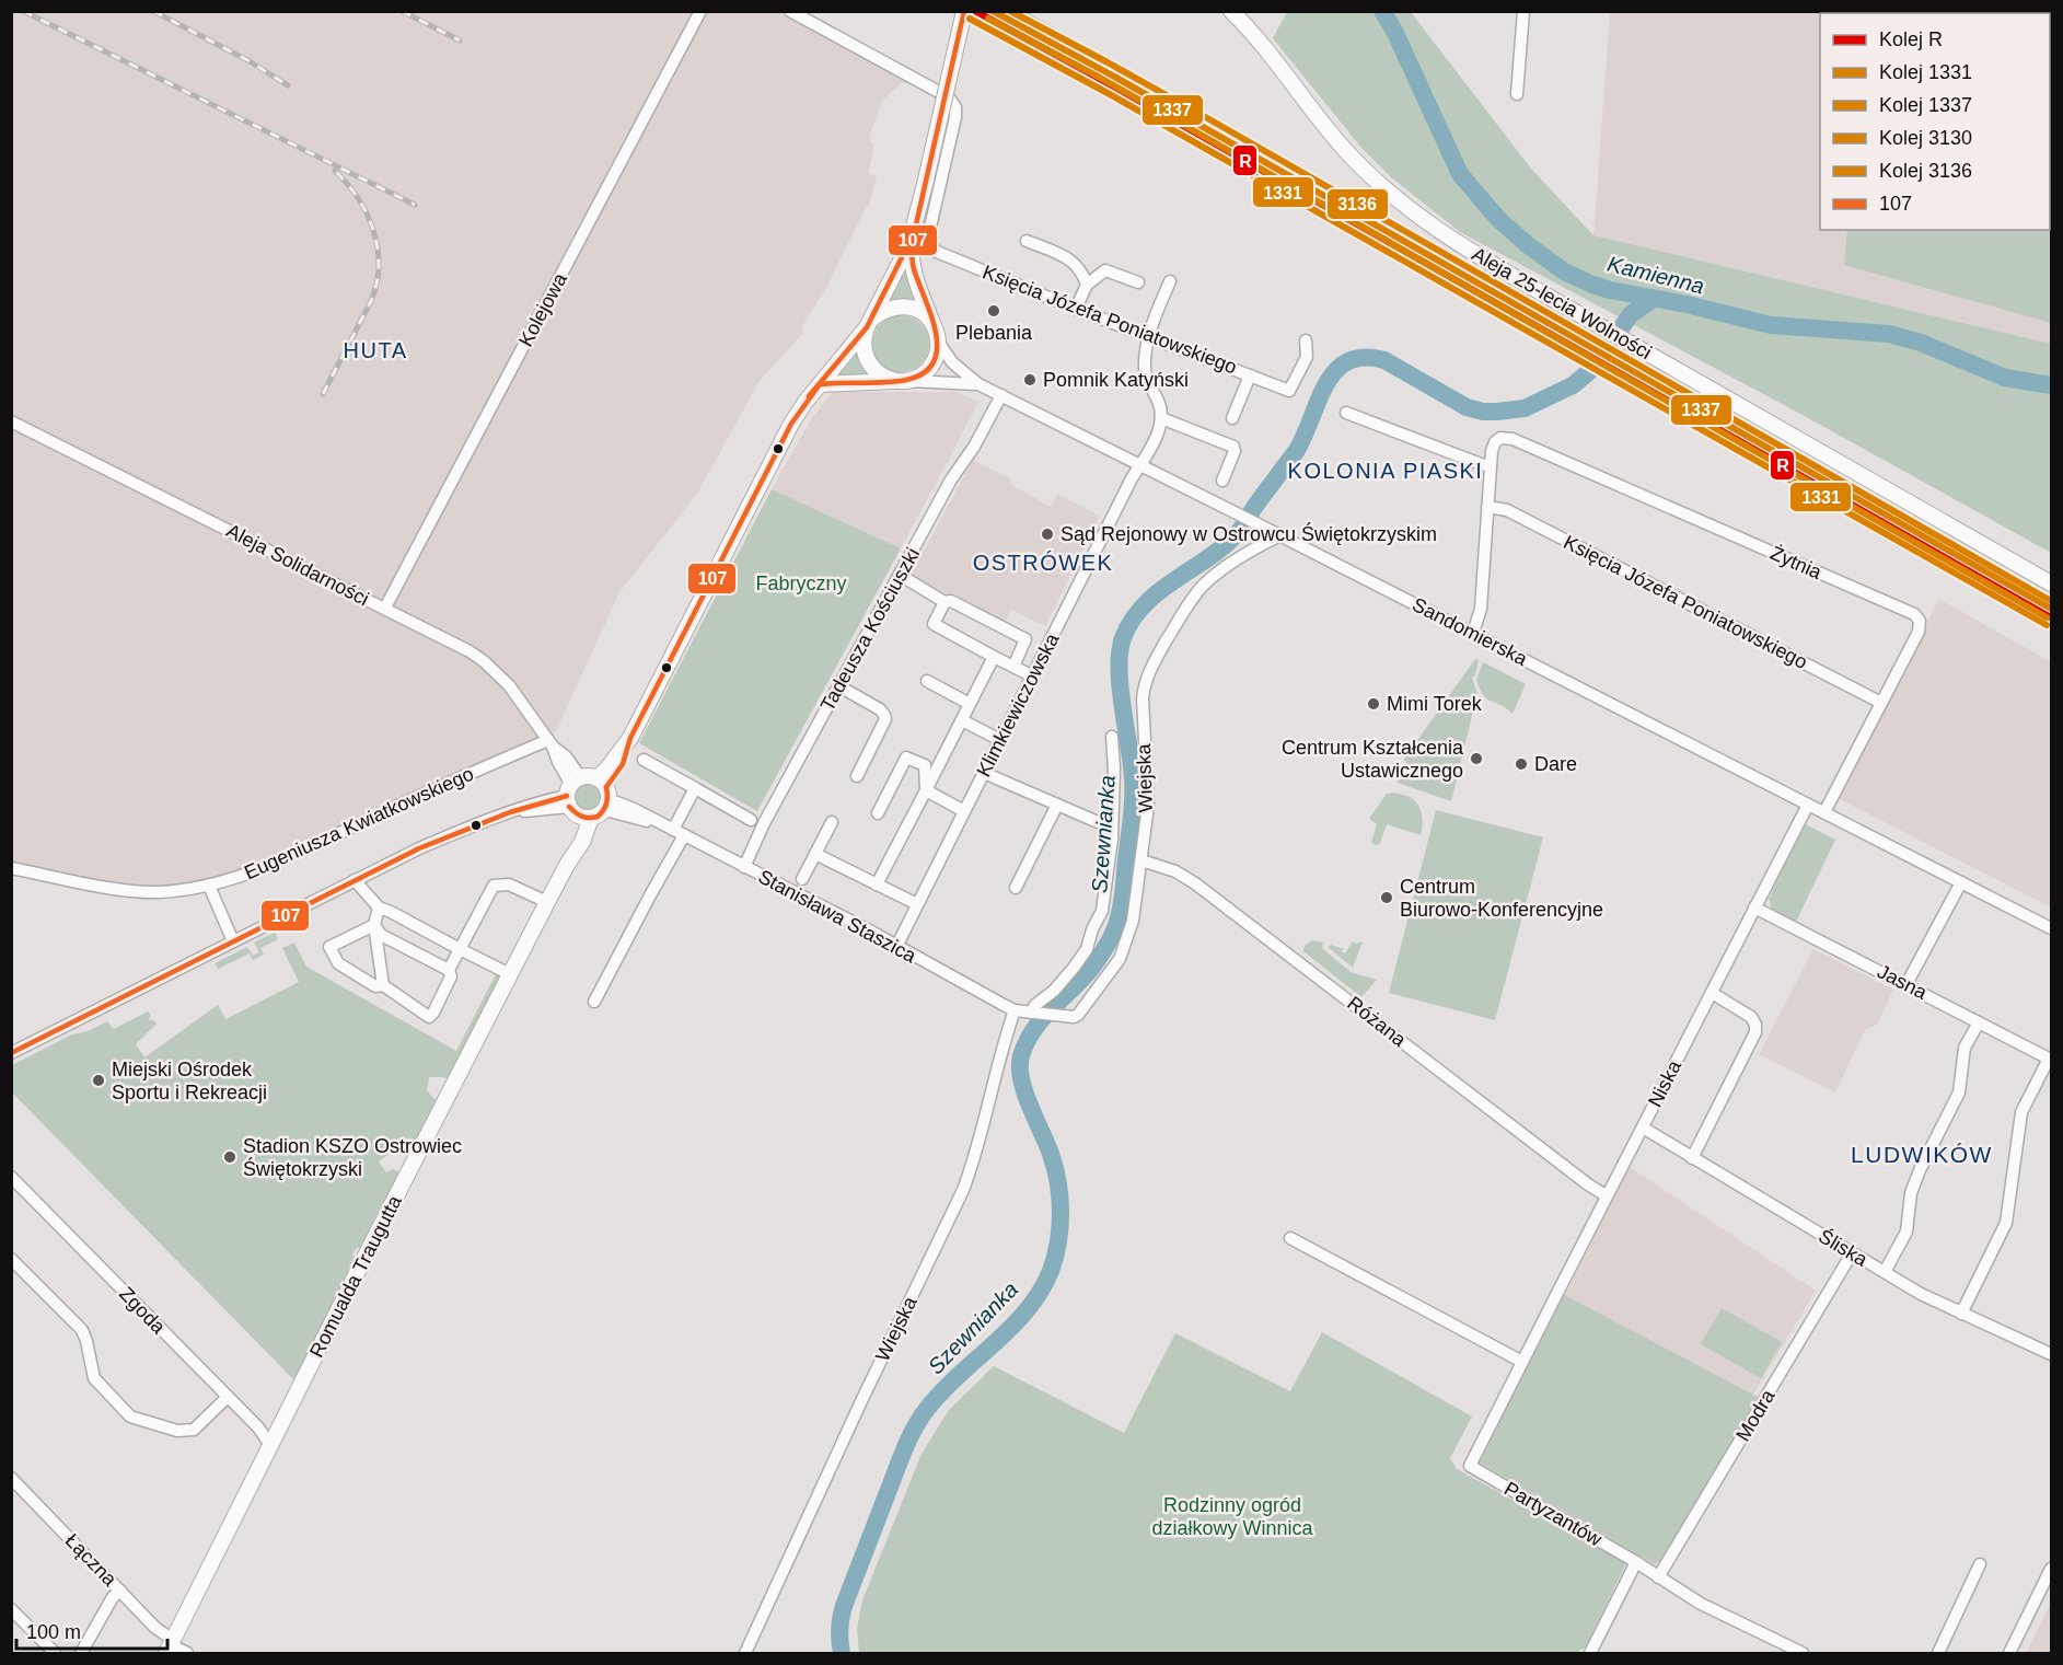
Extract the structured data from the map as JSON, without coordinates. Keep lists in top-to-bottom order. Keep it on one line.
{"streets":{"main road":["Aleja 25-lecia Wolności","Romualda Traugutta"],"street":["Kolejowa","Księcia Józefa Poniatowskiego","Żytnia","Aleja Solidarności","Tadeusza Kościuszki","Sandomierska","Klimkiewiczowska","Wiejska","Eugeniusza Kwiatkowskiego","Stanisława Staszica","Jasna","Różana","Niska","Śliska","Zgoda","Modra","Partyzantów","Łączna"]},"crossings":[["Kolejowa","Aleja Solidarności"],["Księcia Józefa Poniatowskiego","Żytnia"],["Żytnia","Sandomierska"],["Aleja Solidarności","Eugeniusza Kwiatkowskiego"],["Aleja Solidarności","Stanisława Staszica"],["Aleja Solidarności","Romualda Traugutta"],["Tadeusza Kościuszki","Sandomierska"],["Tadeusza Kościuszki","Stanisława Staszica"],["Sandomierska","Klimkiewiczowska"],["Sandomierska","Wiejska"],["Sandomierska","Niska"],["Sandomierska","Romualda Traugutta"],["Klimkiewiczowska","Stanisława Staszica"],["Wiejska","Stanisława Staszica"],["Wiejska","Różana"],["Stanisława Staszica","Romualda Traugutta"],["Jasna","Niska"],["Jasna","Śliska"],["Różana","Niska"],["Niska","Śliska"],["Niska","Partyzantów"],["Śliska","Modra"],["Romualda Traugutta","Zgoda"],["Romualda Traugutta","Łączna"],["Modra","Partyzantów"]],"districts":["HUTA","KOLONIA PIASKI","OSTRÓWEK","LUDWIKÓW"],"water":["Kamienna","Szewnianka"],"parks":["Fabryczny","Rodzinny ogród działkowy Winnica"],"places":["Plebania","Pomnik Katyński","Sąd Rejonowy w Ostrowcu Świętokrzyskim","Mimi Torek","Centrum Kształcenia Ustawicznego","Dare","Centrum Biurowo-Konferencyjne","Miejski Ośrodek Sportu i Rekreacji","Stadion KSZO Ostrowiec Świętokrzyski"],"lines":["rail line R","rail line 1337","rail line 3136","transit line 107","rail line 1331","rail line 3130"],"legend":["Kolej R","Kolej 1331","Kolej 1337","Kolej 3130","Kolej 3136","107"],"scale_bar":"100 m"}
